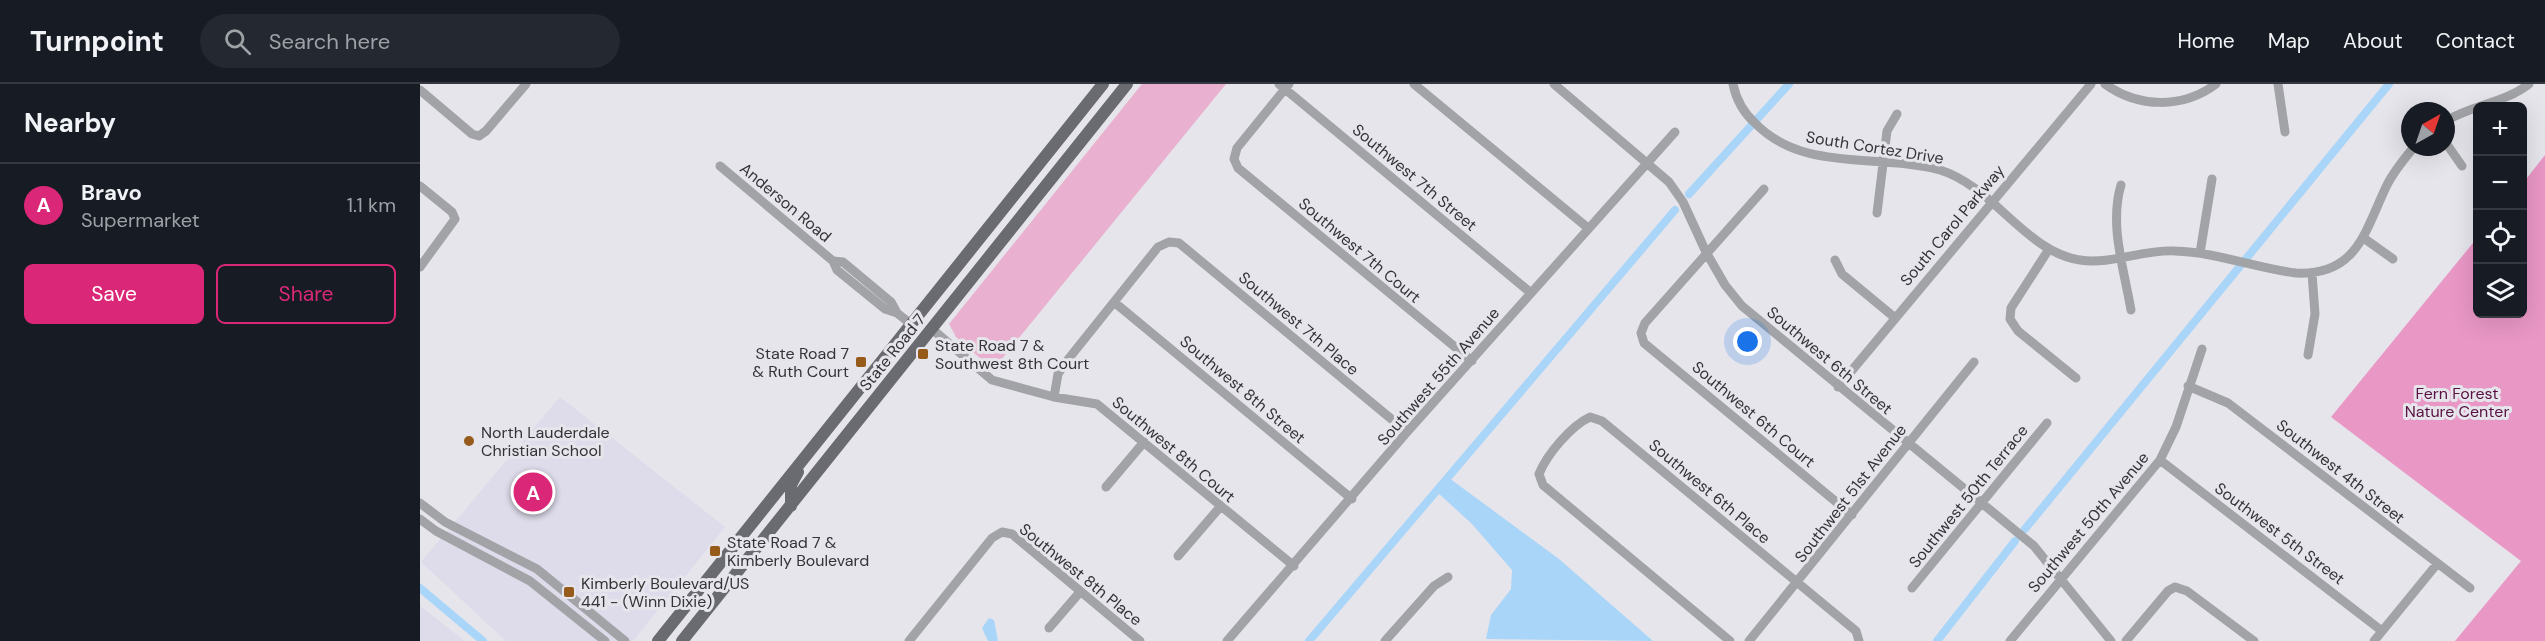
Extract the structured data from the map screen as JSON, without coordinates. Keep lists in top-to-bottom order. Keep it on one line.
{"streets":{"main road":["State Road 7"],"street":["South Cortez Drive","Southwest 7th Street","Anderson Road","South Carol Parkway","Southwest 7th Court","Southwest 7th Place","Southwest 6th Street","Southwest 55th Avenue","Southwest 8th Street","Southwest 6th Court","Southwest 8th Court","Southwest 4th Street","Southwest 6th Place","Southwest 51st Avenue","Southwest 50th Terrace","Southwest 50th Avenue","Southwest 5th Street","Southwest 8th Place"]},"crossings":[["South Cortez Drive","South Carol Parkway"],["Southwest 7th Street","Southwest 7th Court"],["Southwest 7th Street","Southwest 55th Avenue"],["Anderson Road","State Road 7"],["South Carol Parkway","Southwest 6th Street"],["Southwest 7th Court","Southwest 55th Avenue"],["Southwest 7th Place","Southwest 55th Avenue"],["Southwest 7th Place","Southwest 8th Street"],["State Road 7","Southwest 8th Court"],["Southwest 6th Street","Southwest 55th Avenue"],["Southwest 6th Street","Southwest 6th Court"],["Southwest 6th Street","Southwest 51st Avenue"],["Southwest 6th Street","Southwest 50th Terrace"],["Southwest 6th Street","Southwest 50th Avenue"],["Southwest 55th Avenue","Southwest 8th Street"],["Southwest 55th Avenue","Southwest 8th Court"],["Southwest 6th Court","Southwest 51st Avenue"],["Southwest 4th Street","Southwest 50th Avenue"],["Southwest 6th Place","Southwest 51st Avenue"],["Southwest 50th Avenue","Southwest 5th Street"]],"parks":["Fern Forest Nature Center"],"places":{"transit":["State Road 7 & Southwest 8th Court","State Road 7 & Ruth Court","State Road 7 & Kimberly Boulevard","Kimberly Boulevard/US 441 - (Winn Dixie)"],"other":["North Lauderdale Christian School"]},"north":"top right","page":{"header":"Turnpoint","search":"Search here","nav":["Home","Map","About","Contact"],"heading":"Nearby","map_buttons":["+","−"],"list":[{"mark":"A","name":"Bravo","note":"Supermarket","value":"1.1 km"}],"buttons":["Save","Share"],"pins":"A"}}
